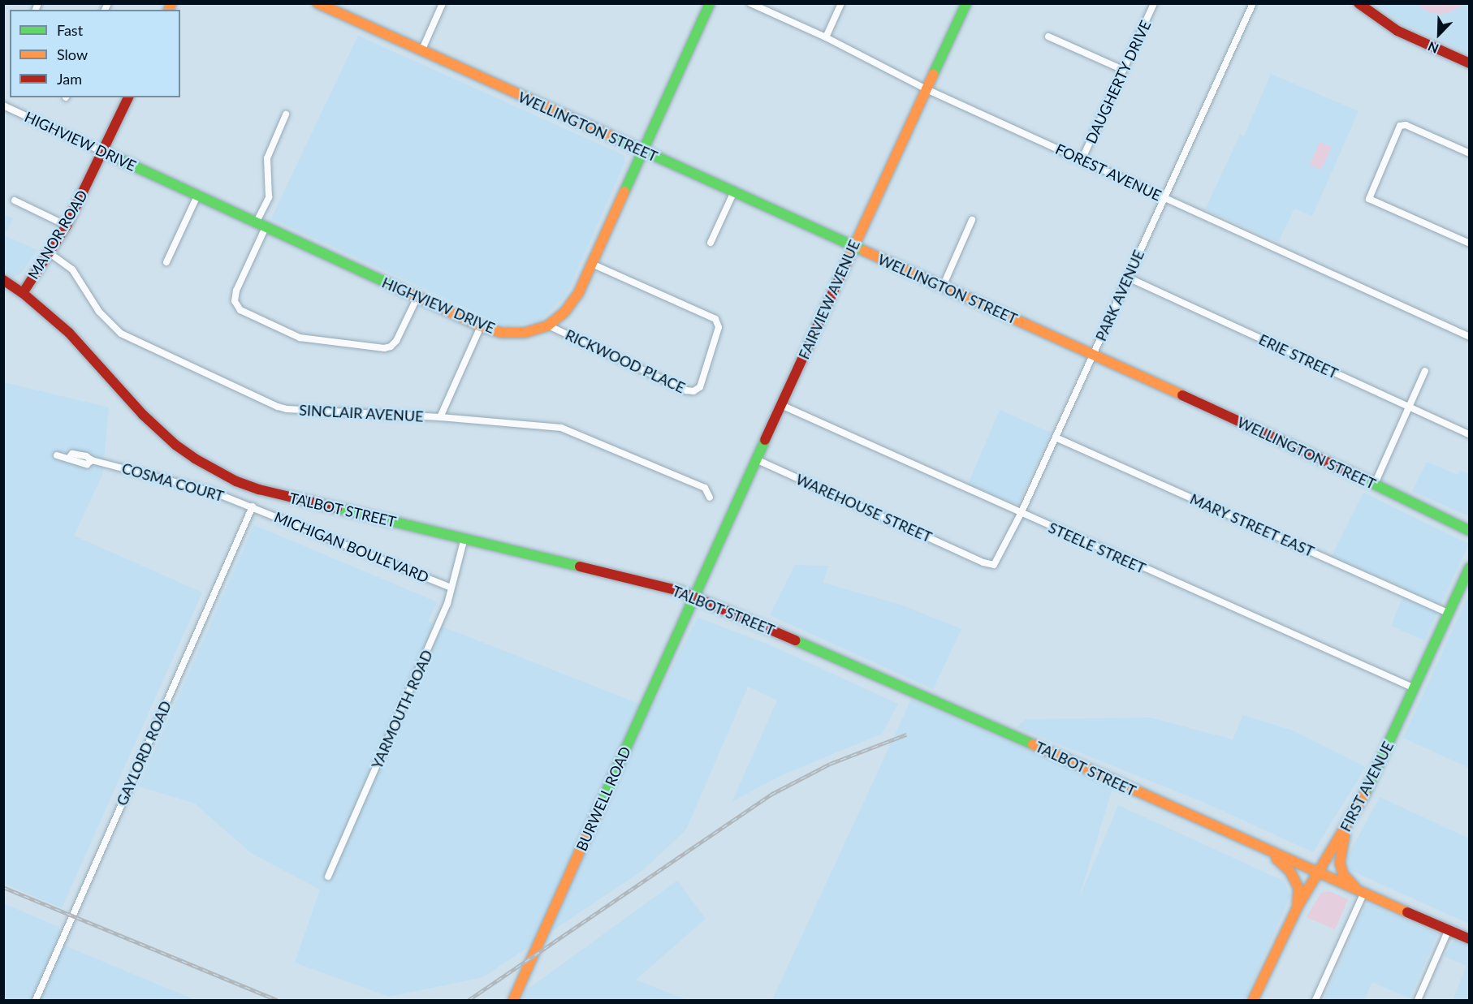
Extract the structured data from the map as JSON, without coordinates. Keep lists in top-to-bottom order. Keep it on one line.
{"streets":{"main road":["WELLINGTON STREET","HIGHVIEW DRIVE","MANOR ROAD","FAIRVIEW AVENUE","TALBOT STREET","FIRST AVENUE","BURWELL ROAD"],"street":["DAUGHERTY DRIVE","FOREST AVENUE","PARK AVENUE","ERIE STREET","RICKWOOD PLACE","SINCLAIR AVENUE","COSMA COURT","WAREHOUSE STREET","MARY STREET EAST","MICHIGAN BOULEVARD","STEELE STREET","YARMOUTH ROAD","GAYLORD ROAD"]},"crossings":[["DAUGHERTY DRIVE","FOREST AVENUE"],["WELLINGTON STREET","HIGHVIEW DRIVE"],["WELLINGTON STREET","PARK AVENUE"],["WELLINGTON STREET","FAIRVIEW AVENUE"],["HIGHVIEW DRIVE","MANOR ROAD"],["HIGHVIEW DRIVE","RICKWOOD PLACE"],["FOREST AVENUE","PARK AVENUE"],["FOREST AVENUE","FAIRVIEW AVENUE"],["MANOR ROAD","SINCLAIR AVENUE"],["MANOR ROAD","TALBOT STREET"],["PARK AVENUE","ERIE STREET"],["PARK AVENUE","WAREHOUSE STREET"],["PARK AVENUE","MARY STREET EAST"],["PARK AVENUE","STEELE STREET"],["FAIRVIEW AVENUE","WAREHOUSE STREET"],["FAIRVIEW AVENUE","TALBOT STREET"],["FAIRVIEW AVENUE","STEELE STREET"],["FAIRVIEW AVENUE","BURWELL ROAD"],["COSMA COURT","MICHIGAN BOULEVARD"],["COSMA COURT","GAYLORD ROAD"],["TALBOT STREET","YARMOUTH ROAD"],["TALBOT STREET","FIRST AVENUE"],["TALBOT STREET","BURWELL ROAD"],["MARY STREET EAST","FIRST AVENUE"],["MICHIGAN BOULEVARD","YARMOUTH ROAD"],["MICHIGAN BOULEVARD","GAYLORD ROAD"],["STEELE STREET","FIRST AVENUE"]],"legend":["Fast","Slow","Jam"],"north":"bottom left"}
